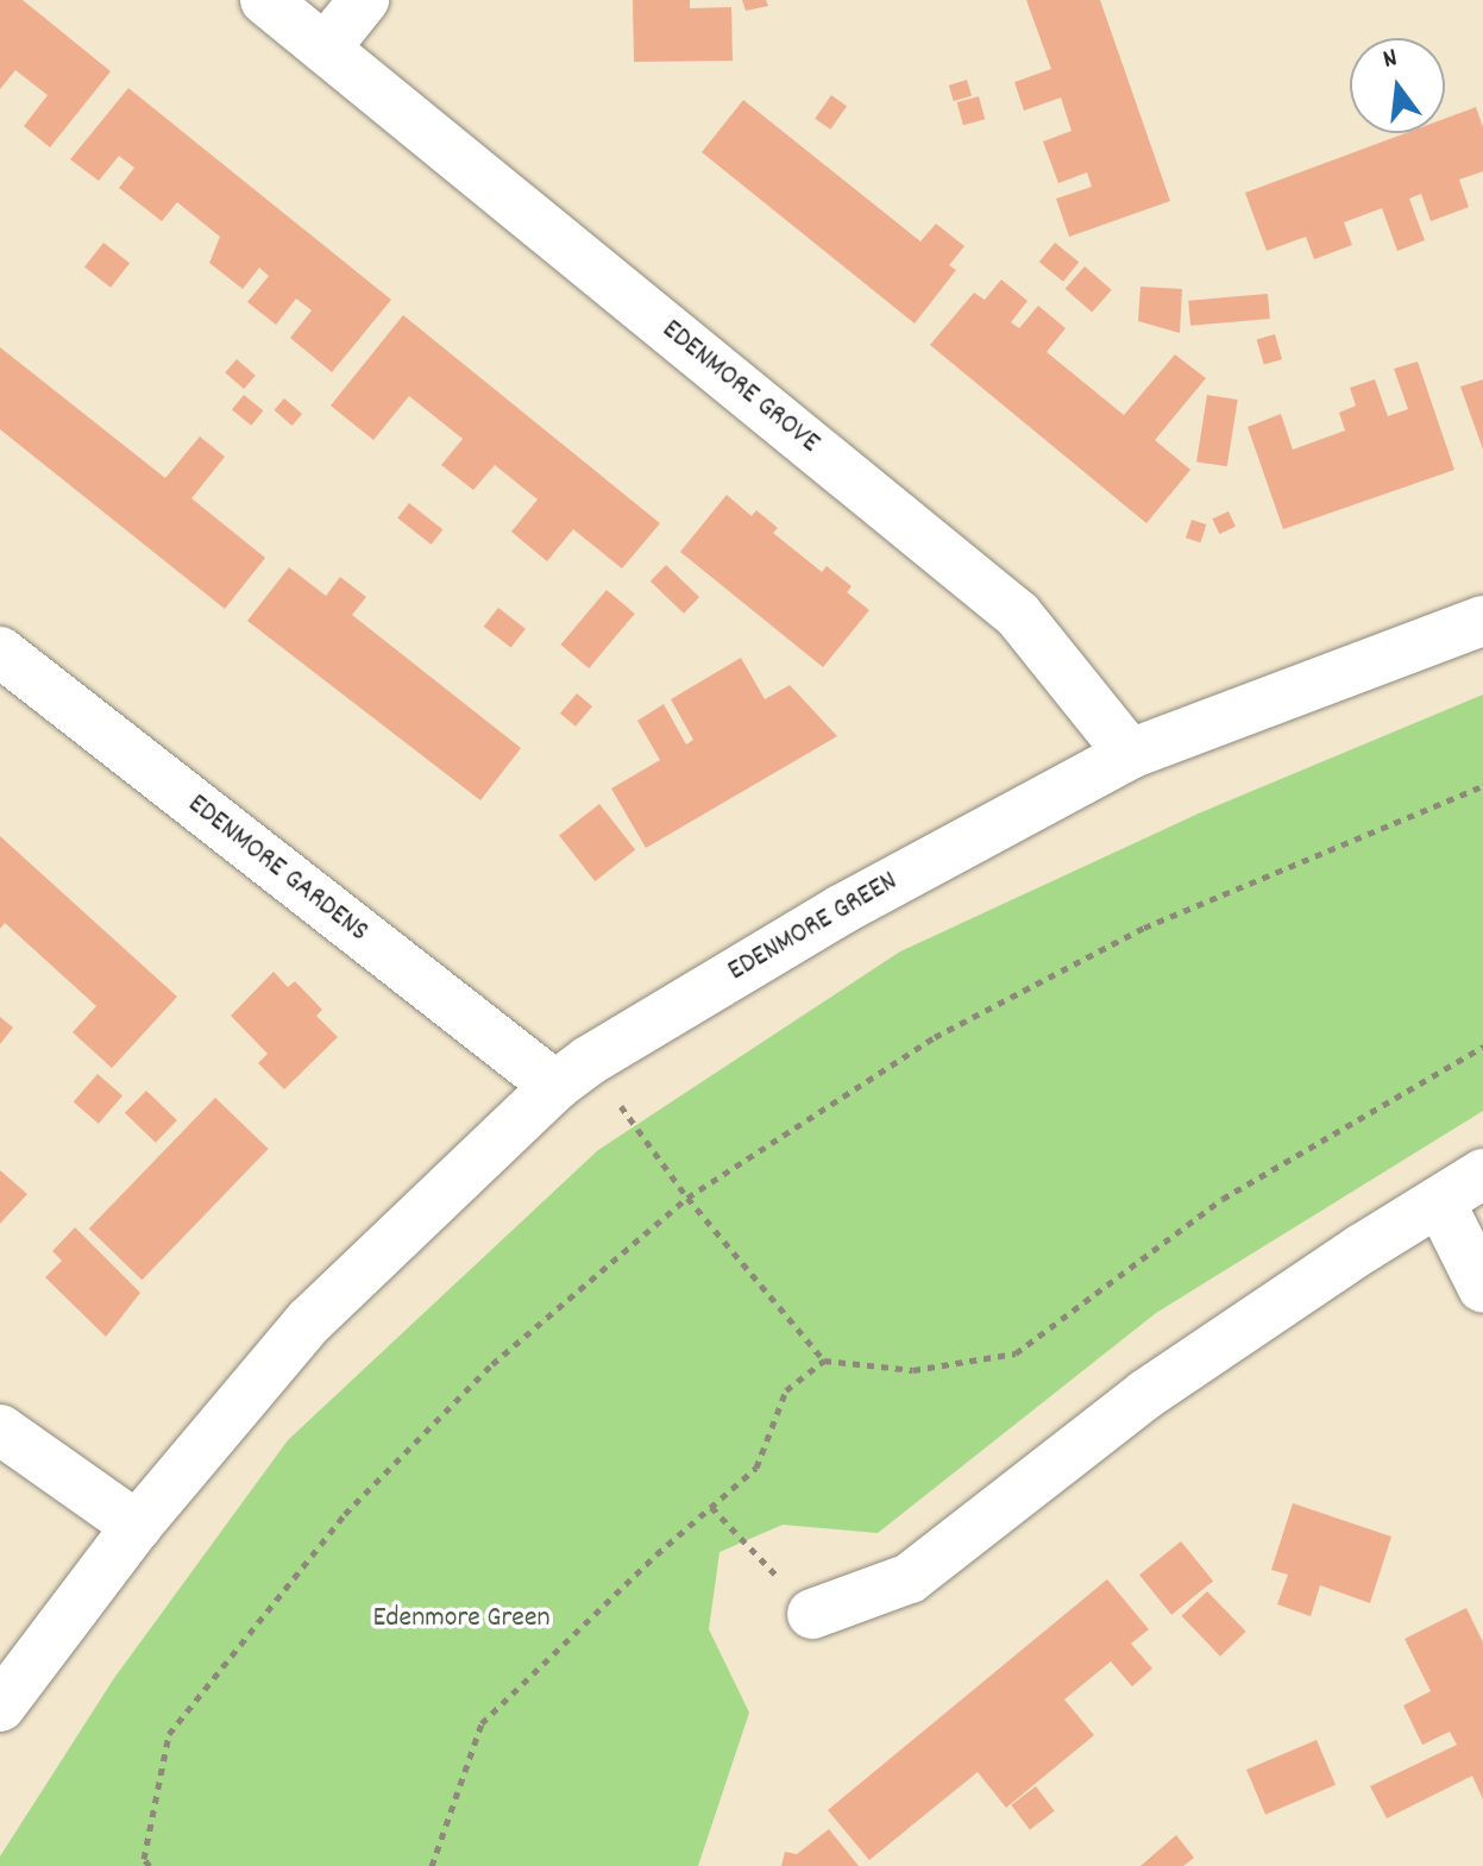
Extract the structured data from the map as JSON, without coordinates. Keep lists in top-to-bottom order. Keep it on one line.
{"streets":{"street":["EDENMORE GROVE","EDENMORE GARDENS","EDENMORE GREEN"]},"crossings":[["EDENMORE GROVE","EDENMORE GREEN"],["EDENMORE GARDENS","EDENMORE GREEN"]],"parks":["Edenmore Green"],"north":"top"}
